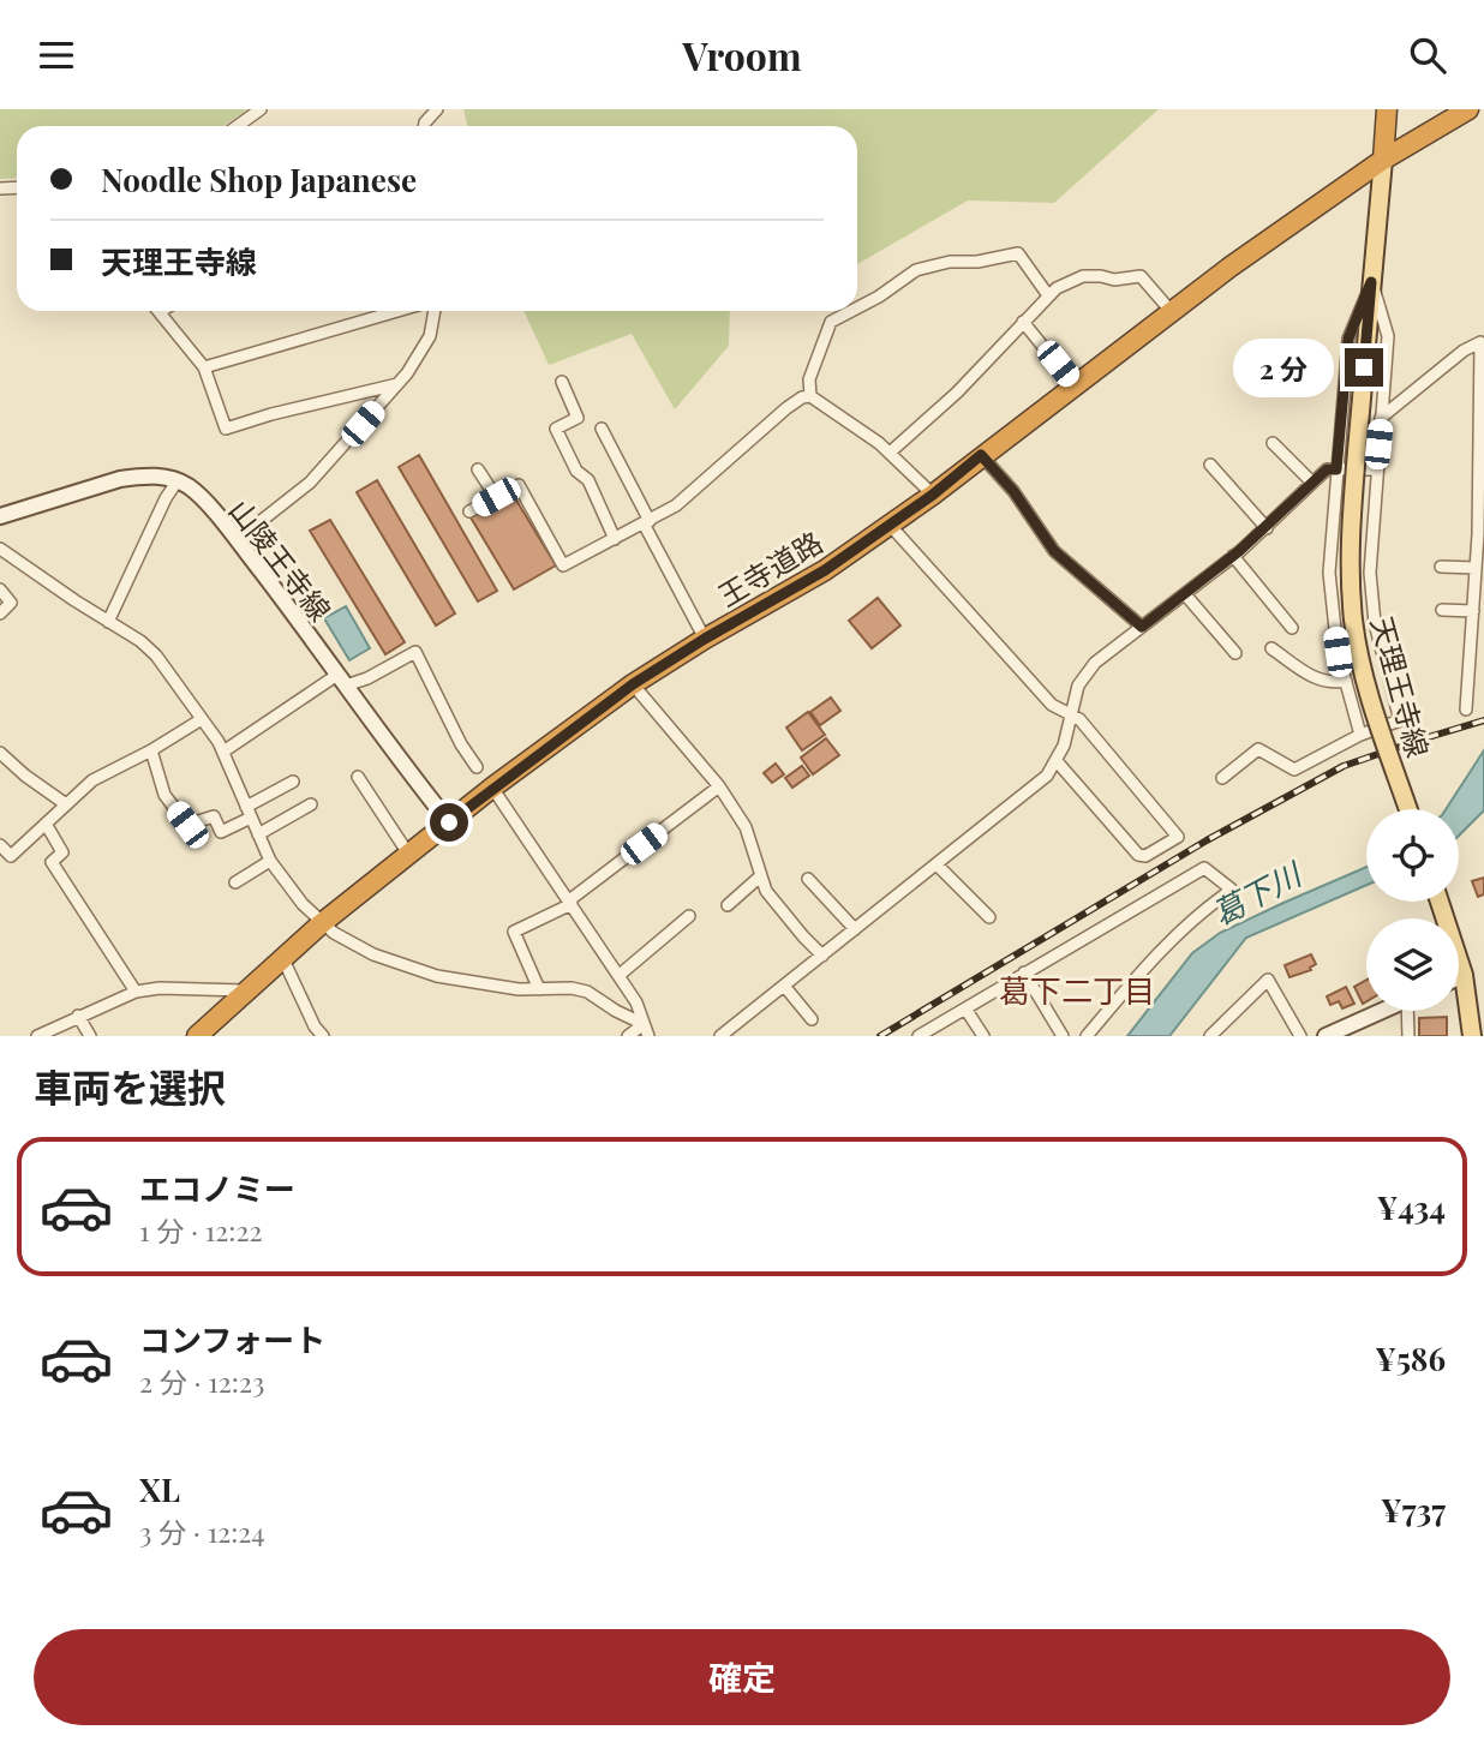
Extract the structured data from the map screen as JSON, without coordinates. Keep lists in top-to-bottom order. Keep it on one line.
{"streets":{"highway":["王寺道路"],"main road":["山陵王寺線","天理王寺線"]},"crossings":[["山陵王寺線","王寺道路"],["王寺道路","天理王寺線"]],"districts":["葛下二丁目"],"water":["葛下川"],"page":{"header":"Vroom","banner":["Noodle Shop Japanese","天理王寺線"],"bubble":"2 分","heading":"車両を選択","list":[{"name":"エコノミー","note":"1 分 · 12:22","value":"¥434"},{"name":"コンフォート","note":"2 分 · 12:23","value":"¥586"},{"name":"XL","note":"3 分 · 12:24","value":"¥737"}],"buttons":"確定"}}
